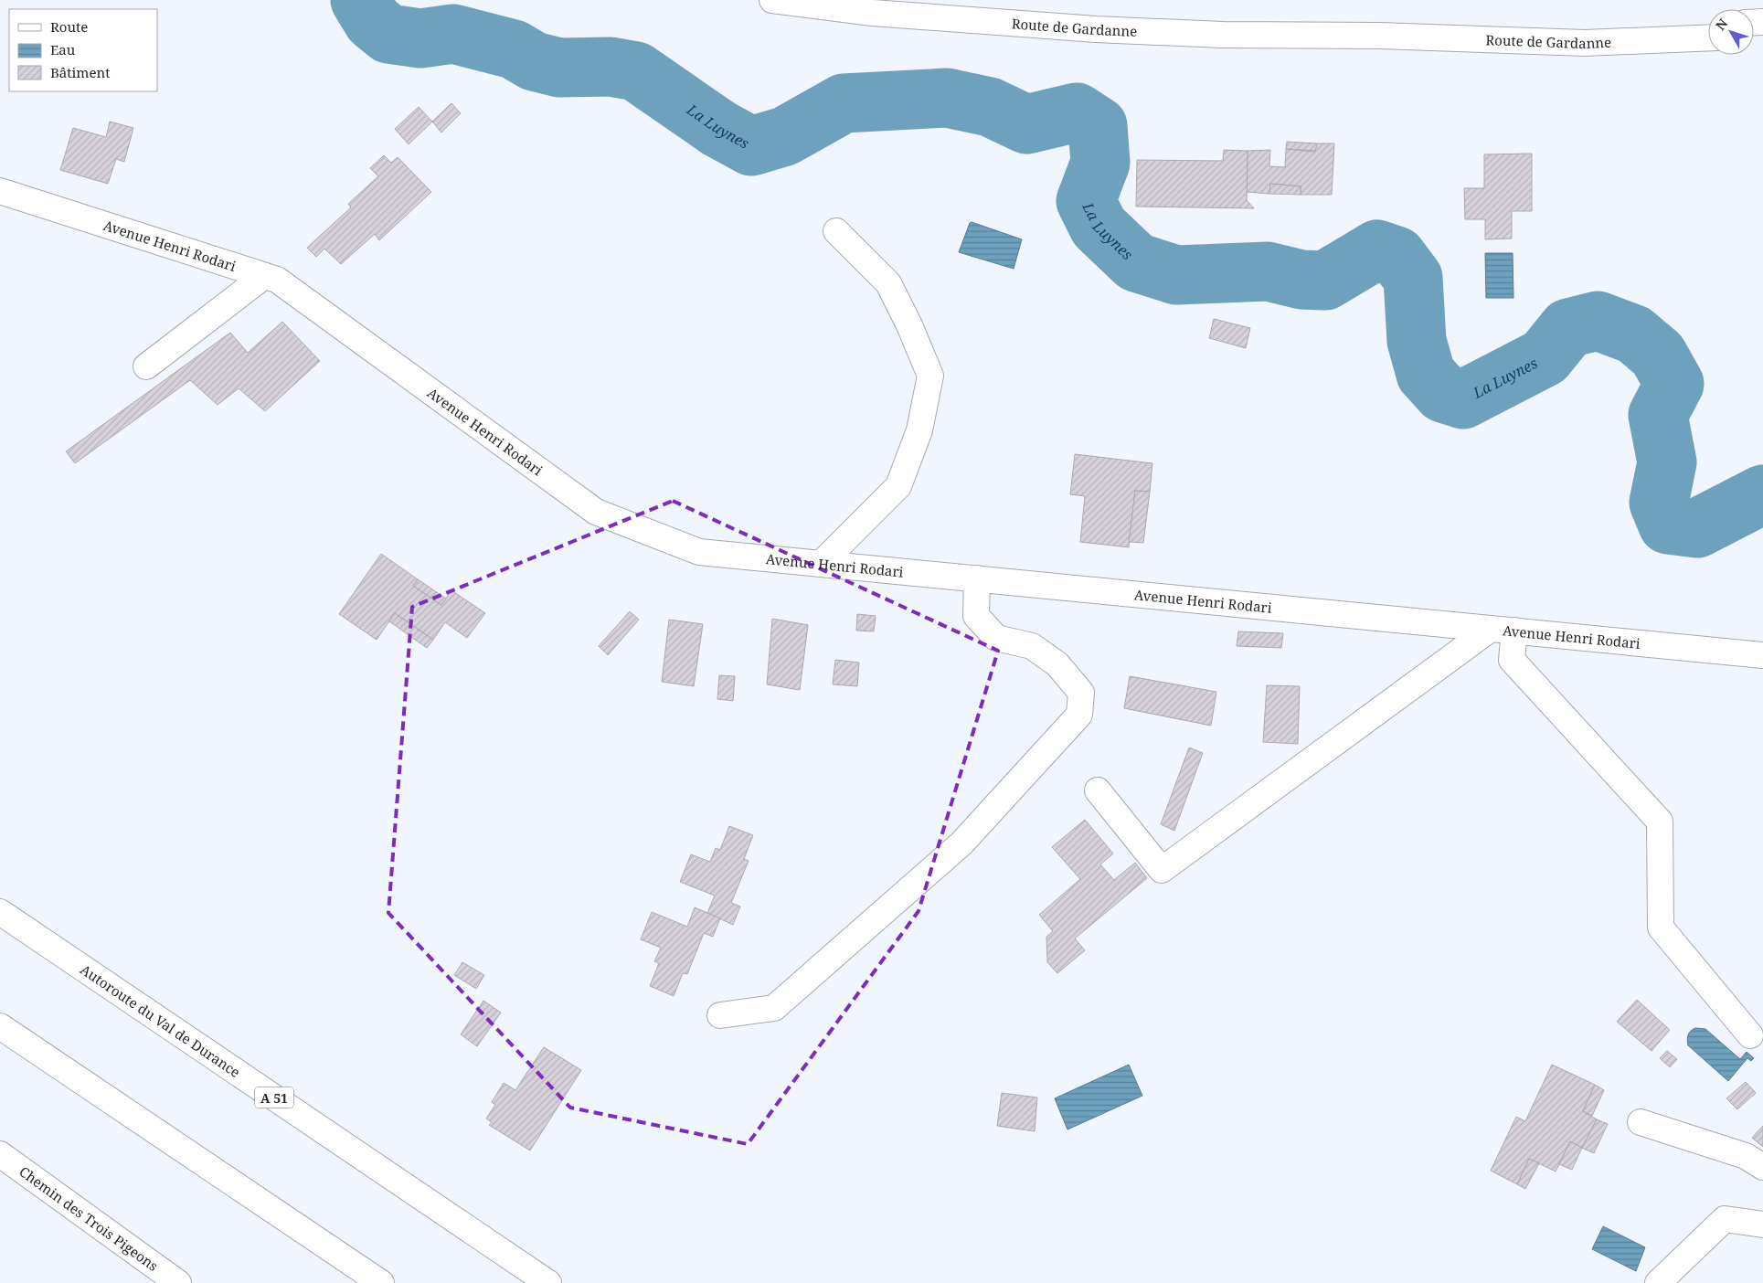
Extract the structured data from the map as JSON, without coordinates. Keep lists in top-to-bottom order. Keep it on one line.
{"streets":{"main road":["Route de Gardanne","Avenue Henri Rodari","Autoroute du Val de Durance","A 51","Chemin des Trois Pigeons"]},"water":["La Luynes"],"legend":["Route","Eau","Bâtiment"],"north":"top left"}
